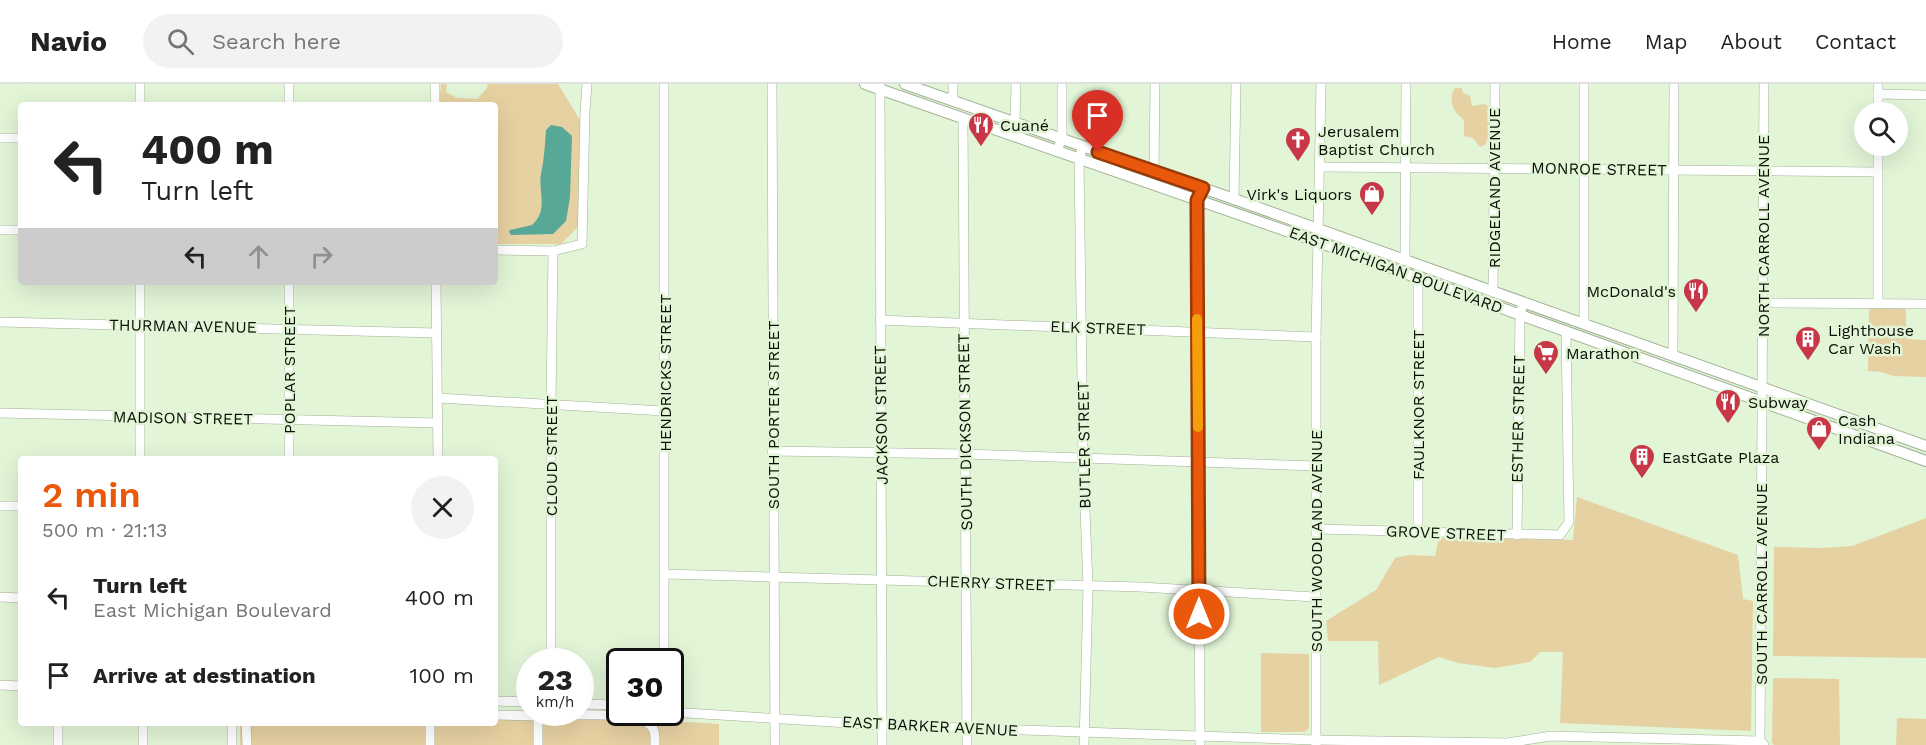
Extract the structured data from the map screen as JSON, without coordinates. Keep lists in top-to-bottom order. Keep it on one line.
{"streets":{"main road":["EAST MICHIGAN BOULEVARD"],"street":["MONROE STREET","RIDGELAND AVENUE","NORTH CARROLL AVENUE","THURMAN AVENUE","ELK STREET","POPLAR STREET","HENDRICKS STREET","FAULKNOR STREET","SOUTH PORTER STREET","JACKSON STREET","MADISON STREET","ESTHER STREET","SOUTH DICKSON STREET","BUTLER STREET","CLOUD STREET","GROVE STREET","SOUTH WOODLAND AVENUE","CHERRY STREET","SOUTH CARROLL AVENUE","EAST BARKER AVENUE"]},"crossings":[["MONROE STREET","RIDGELAND AVENUE"],["MONROE STREET","NORTH CARROLL AVENUE"],["MONROE STREET","SOUTH WOODLAND AVENUE"],["RIDGELAND AVENUE","EAST MICHIGAN BOULEVARD"],["NORTH CARROLL AVENUE","EAST MICHIGAN BOULEVARD"],["NORTH CARROLL AVENUE","SOUTH CARROLL AVENUE"],["EAST MICHIGAN BOULEVARD","FAULKNOR STREET"],["EAST MICHIGAN BOULEVARD","JACKSON STREET"],["EAST MICHIGAN BOULEVARD","ESTHER STREET"],["EAST MICHIGAN BOULEVARD","SOUTH DICKSON STREET"],["EAST MICHIGAN BOULEVARD","BUTLER STREET"],["EAST MICHIGAN BOULEVARD","GROVE STREET"],["EAST MICHIGAN BOULEVARD","SOUTH WOODLAND AVENUE"],["EAST MICHIGAN BOULEVARD","SOUTH CARROLL AVENUE"],["THURMAN AVENUE","POPLAR STREET"],["ELK STREET","JACKSON STREET"],["ELK STREET","SOUTH DICKSON STREET"],["ELK STREET","BUTLER STREET"],["ELK STREET","SOUTH WOODLAND AVENUE"],["POPLAR STREET","MADISON STREET"],["HENDRICKS STREET","CHERRY STREET"],["FAULKNOR STREET","GROVE STREET"],["SOUTH PORTER STREET","CHERRY STREET"],["SOUTH PORTER STREET","EAST BARKER AVENUE"],["JACKSON STREET","CHERRY STREET"],["JACKSON STREET","EAST BARKER AVENUE"],["ESTHER STREET","GROVE STREET"],["SOUTH DICKSON STREET","CHERRY STREET"],["SOUTH DICKSON STREET","EAST BARKER AVENUE"],["BUTLER STREET","CHERRY STREET"],["BUTLER STREET","EAST BARKER AVENUE"],["GROVE STREET","SOUTH WOODLAND AVENUE"],["SOUTH WOODLAND AVENUE","CHERRY STREET"],["SOUTH WOODLAND AVENUE","EAST BARKER AVENUE"],["SOUTH CARROLL AVENUE","EAST BARKER AVENUE"]],"places":{"restaurant":["Cuané","McDonald's","Subway"],"church":["Jerusalem Baptist Church"],"shop":["Virk's Liquors","Cash Indiana"],"building":["Lighthouse Car Wash","EastGate Plaza"],"supermarket":["Marathon"]},"page":{"header":"Navio","search":"Search here","nav":["Home","Map","About","Contact"],"turn":["400 m","Turn left"],"heading":["2 min","500 m · 21:13"],"list":[{"name":"Turn left","note":"East Michigan Boulevard","value":"400 m"},{"name":"Arrive at destination","value":"100 m"}],"speed":"23 km/h","limit":"30"}}
